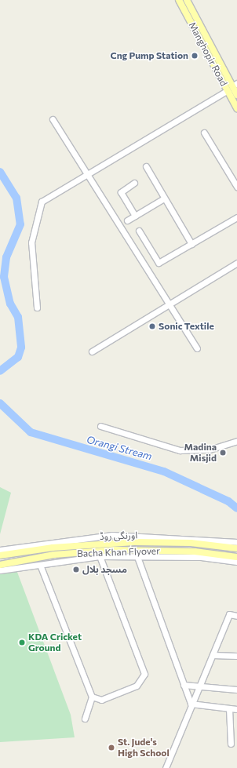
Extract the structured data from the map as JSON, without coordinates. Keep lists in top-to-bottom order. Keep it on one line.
{"streets":{"main road":["Manghopir Road","Bacha Khan Flyover"],"street":["اورنگی روڈ"]},"water":["Orangi Stream"],"places":["Cng Pump Station","Sonic Textile","Madina Misjid","مسجد بلال","KDA Cricket Ground","St. Jude's High School"]}
